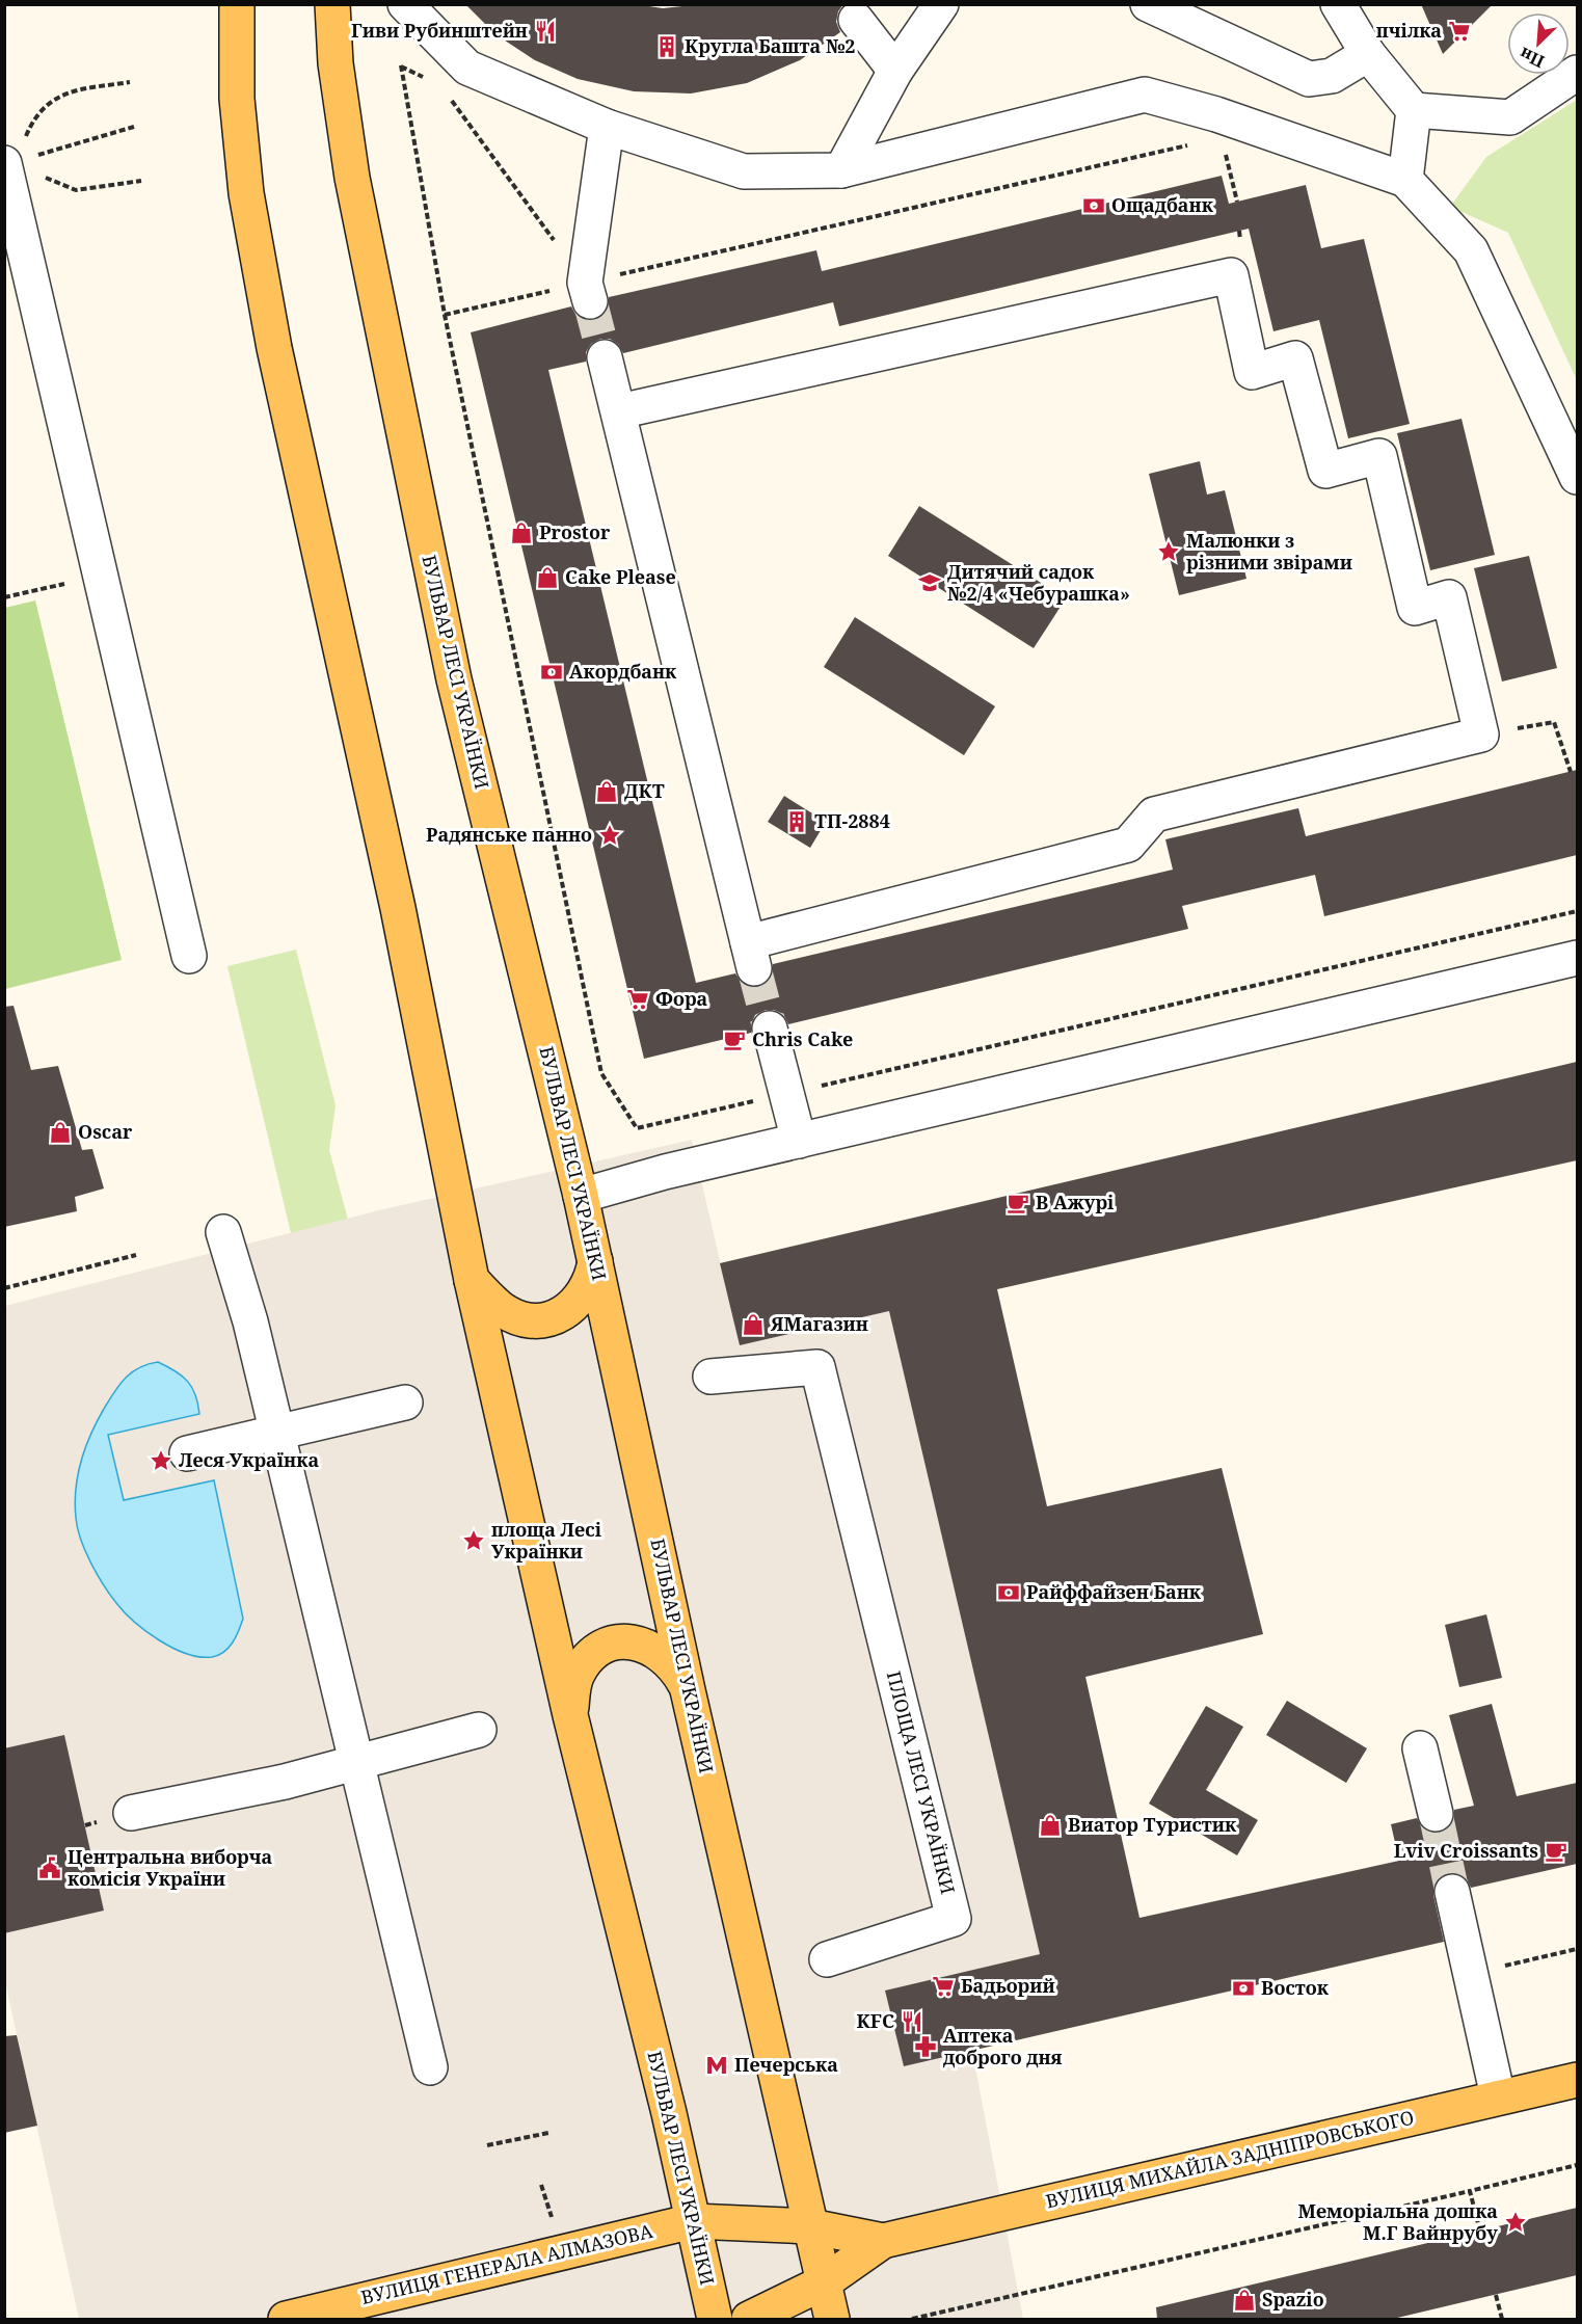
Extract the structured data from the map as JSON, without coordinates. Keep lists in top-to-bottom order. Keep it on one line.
{"streets":{"main road":["БУЛЬВАР ЛЕСІ УКРАЇНКИ","ВУЛИЦЯ МИХАЙЛА ЗАДНІПРОВСЬКОГО","ВУЛИЦЯ ГЕНЕРАЛА АЛМАЗОВА"],"street":["ПЛОЩА ЛЕСІ УКРАЇНКИ"]},"crossings":[["БУЛЬВАР ЛЕСІ УКРАЇНКИ","ВУЛИЦЯ МИХАЙЛА ЗАДНІПРОВСЬКОГО"],["БУЛЬВАР ЛЕСІ УКРАЇНКИ","ВУЛИЦЯ ГЕНЕРАЛА АЛМАЗОВА"]],"places":{"restaurant":["Гиви Рубинштейн","KFC"],"supermarket":["пчілка","Фора","Бадьорий"],"building":["Кругла Башта №2","ТП-2884"],"bank":["Ощадбанк","Акордбанк","Райффайзен Банк","Восток"],"shop":["Prostor","Cake Please","ДКТ","Oscar","ЯМагазин","Виатор Туристик","Spazio"],"place":["Малюнки з різними звірами","Радянське панно","Леся Українка","площа Лесі Українки","Меморіальна дошка М.Г Вайнрубу"],"school or university":["Дитячий садок №2/4 «Чебурашка»"],"cafe":["Chris Cake","В Ажурі","Lviv Croissants"],"public building":["Центральна виборча комісія України"],"pharmacy":["Аптека доброго дня"],"metro station":["Печерська"]},"north":"bottom left"}
